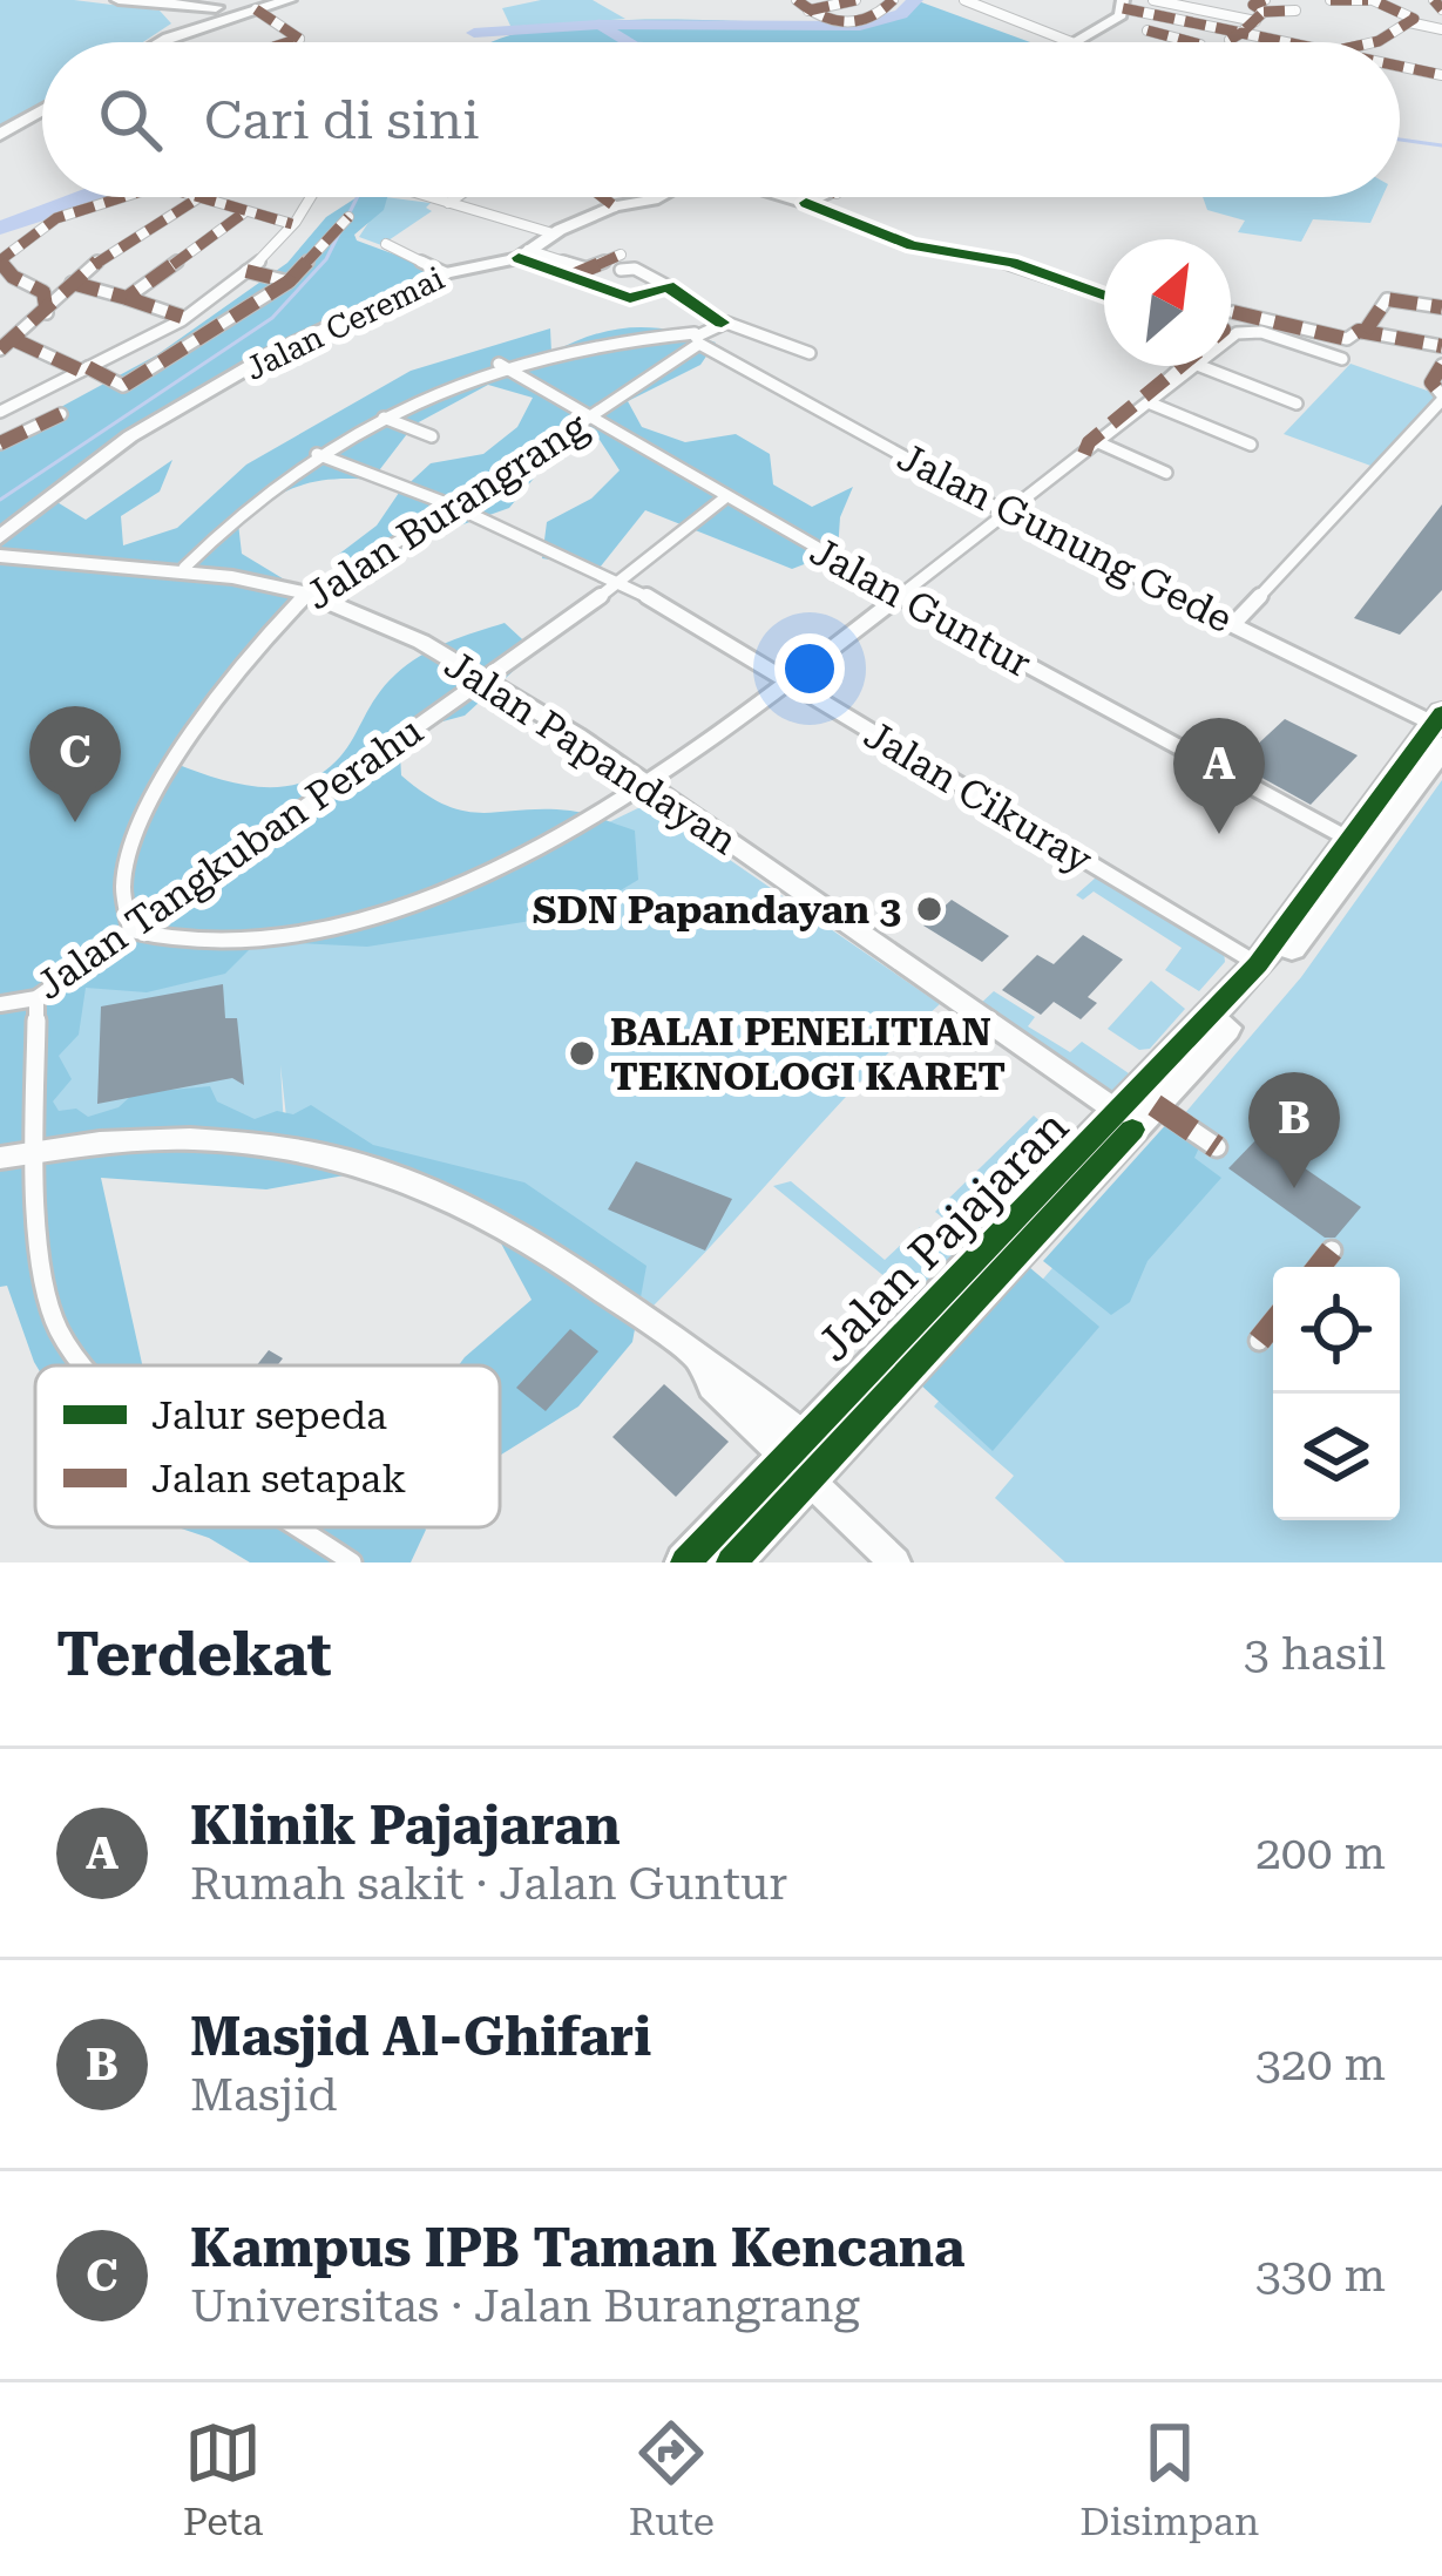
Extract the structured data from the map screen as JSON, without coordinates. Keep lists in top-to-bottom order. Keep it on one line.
{"streets":{"highway":["Jalan Pajajaran"],"street":["Jalan Ceremai","Jalan Burangrang","Jalan Gunung Gede","Jalan Guntur","Jalan Papandayan","Jalan Cikuray","Jalan Tangkuban Perahu"]},"crossings":[["Jalan Burangrang","Jalan Gunung Gede"],["Jalan Burangrang","Jalan Guntur"],["Jalan Burangrang","Jalan Papandayan"],["Jalan Burangrang","Jalan Cikuray"],["Jalan Burangrang","Jalan Tangkuban Perahu"],["Jalan Guntur","Jalan Tangkuban Perahu"],["Jalan Papandayan","Jalan Tangkuban Perahu"],["Jalan Papandayan","Jalan Pajajaran"],["Jalan Cikuray","Jalan Tangkuban Perahu"],["Jalan Cikuray","Jalan Pajajaran"]],"places":["SDN Papandayan 3","BALAI PENELITIAN TEKNOLOGI KARET"],"legend":["Jalur sepeda","Jalan setapak"],"north":"top right","page":{"search":"Cari di sini","pins":["C","A","B"],"heading":["Terdekat","3 hasil"],"list":[{"mark":"A","name":"Klinik Pajajaran","note":"Rumah sakit · Jalan Guntur","value":"200 m"},{"mark":"B","name":"Masjid Al-Ghifari","note":"Masjid","value":"320 m"},{"mark":"C","name":"Kampus IPB Taman Kencana","note":"Universitas · Jalan Burangrang","value":"330 m"}],"nav":["Peta","Rute","Disimpan"]}}
